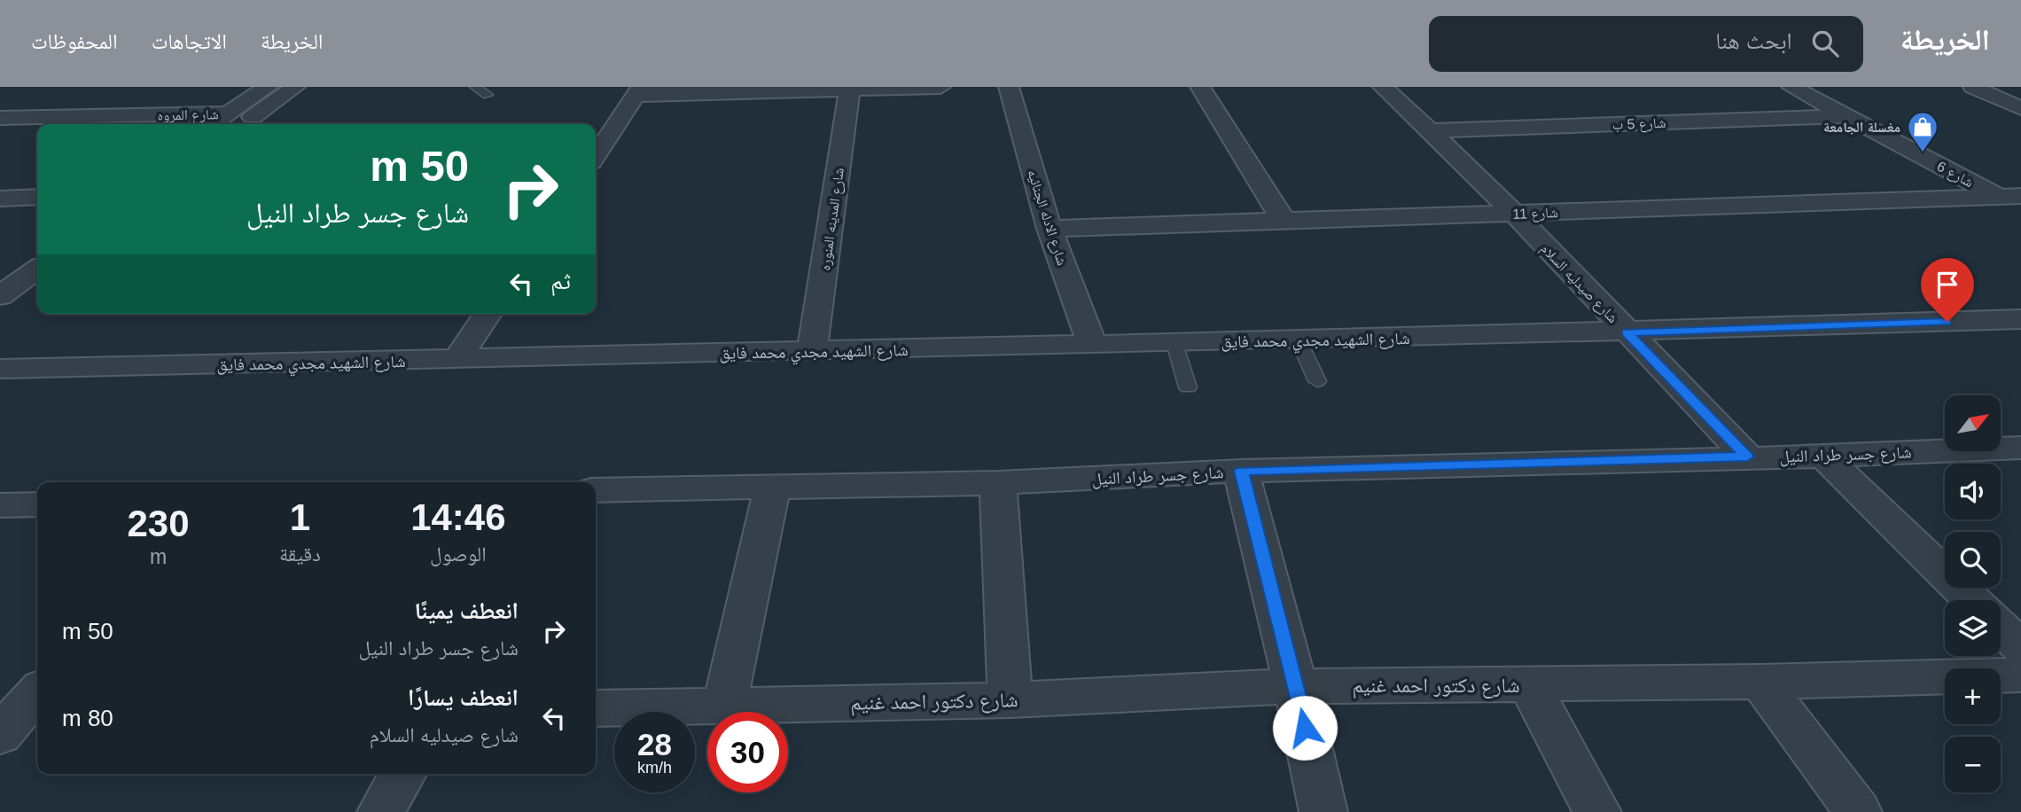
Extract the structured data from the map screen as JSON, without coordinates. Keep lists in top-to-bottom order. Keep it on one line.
{"streets":{"street":["شارع المروه","شارع 5 ب","شارع 6","شارع 11","شارع الادله الجنائيه","شارع المدينه المنوره","شارع صيدليه السلام","شارع الشهيد مجدي محمد فايق","شارع جسر طراد النيل","شارع دكتور احمد غنيم"]},"crossings":[["شارع 5 ب","شارع 6"],["شارع 5 ب","شارع صيدليه السلام"],["شارع 6","شارع 11"],["شارع 11","شارع الادله الجنائيه"],["شارع 11","شارع صيدليه السلام"],["شارع الادله الجنائيه","شارع الشهيد مجدي محمد فايق"],["شارع المدينه المنوره","شارع الشهيد مجدي محمد فايق"],["شارع صيدليه السلام","شارع الشهيد مجدي محمد فايق"],["شارع صيدليه السلام","شارع جسر طراد النيل"]],"places":{"shop":["مغسلة الجامعة"]},"north":"top right","page":{"header":"الخريطة","search":"ابحث هنا","nav":["الخريطة","الاتجاهات","المحفوظات"],"turn":["50 m","شارع جسر طراد النيل"],"then":"ثم","map_buttons":["+","−"],"eta":["14:46","الوصول","1","دقيقة","230","m"],"list":[{"name":"انعطف يمينًا","note":"شارع جسر طراد النيل","value":"50 m"},{"name":"انعطف يسارًا","note":"شارع صيدليه السلام","value":"80 m"}],"speed":"28 km/h","limit":"30"}}
